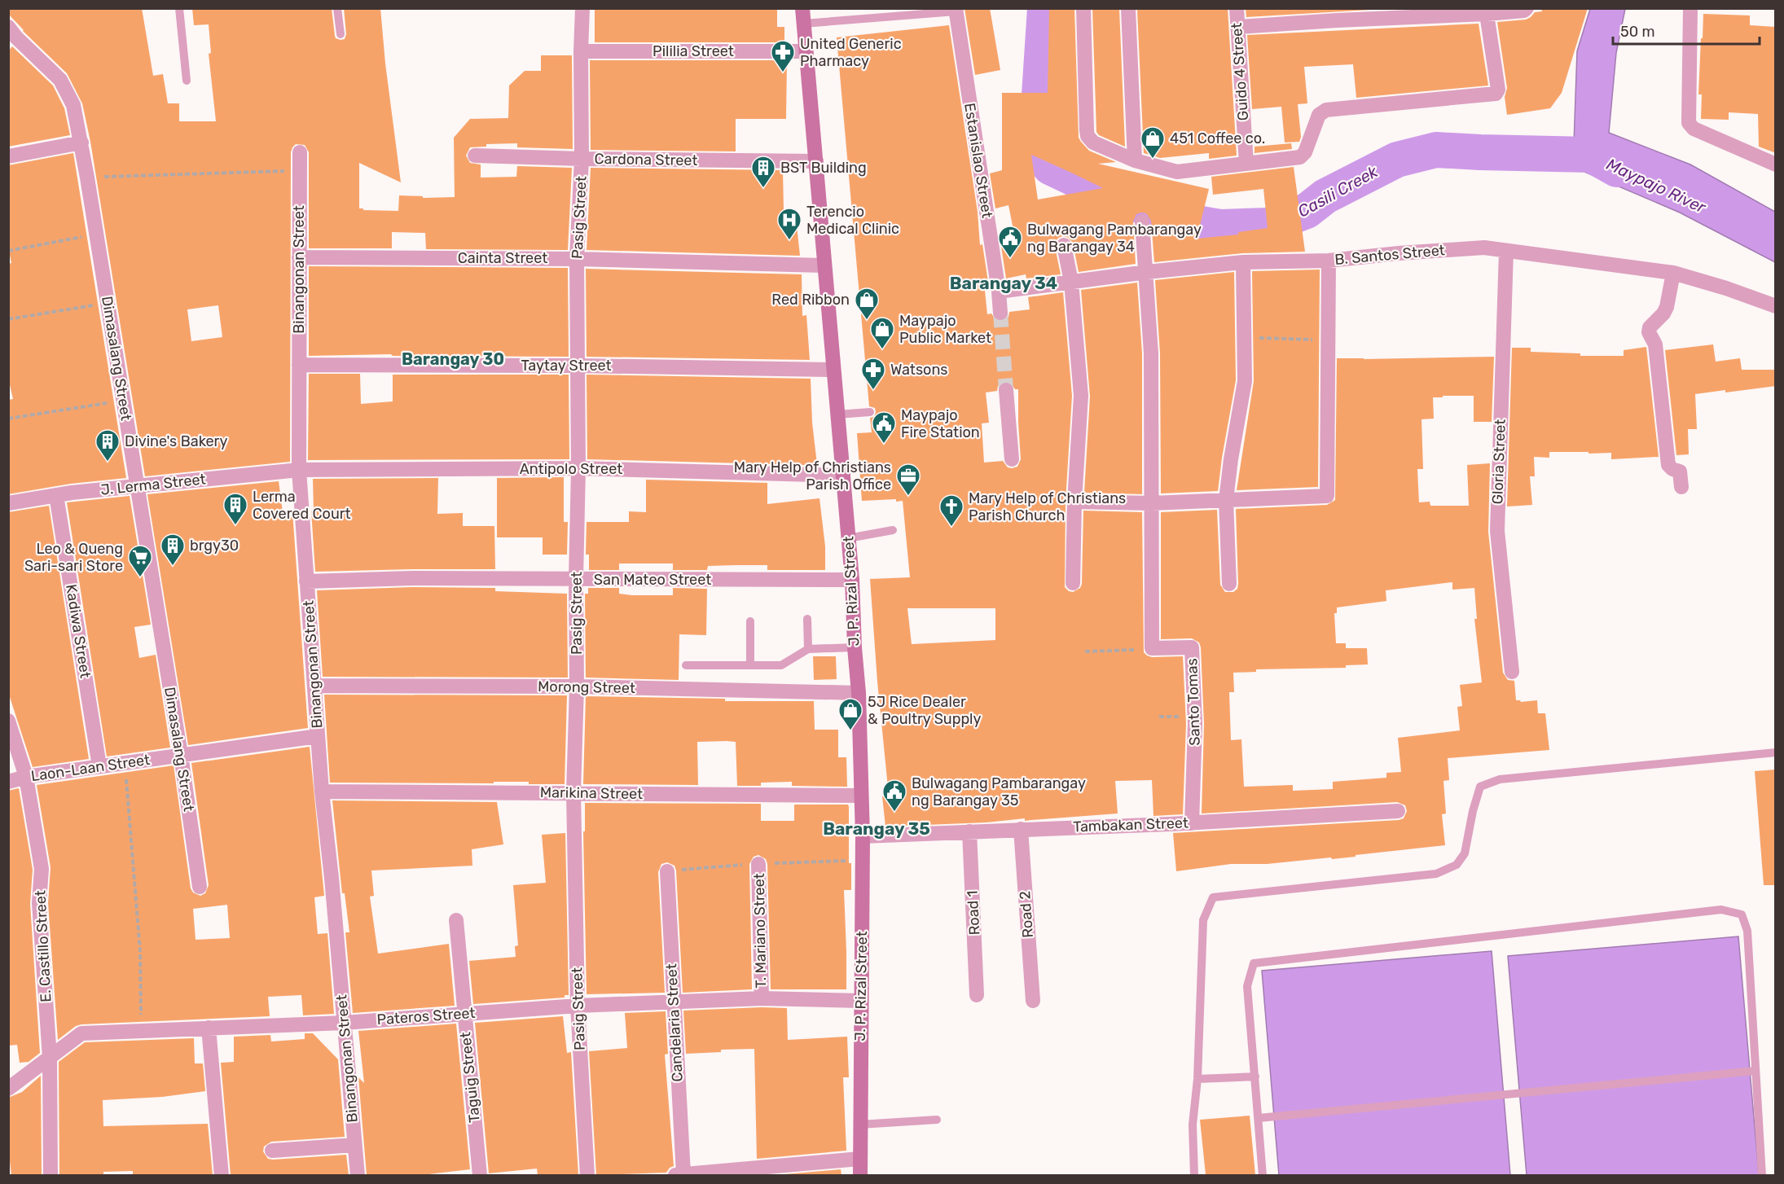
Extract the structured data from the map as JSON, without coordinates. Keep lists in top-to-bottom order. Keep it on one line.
{"streets":{"street":["Pililia Street","Guido 4 Street","Cardona Street","Estanislao Street","Pasig Street","B. Santos Street","Cainta Street","Binangonan Street","Dimasalang Street","Taytay Street","Gloria Street","Antipolo Street","J. Lerma Street","San Mateo Street","J. P. Rizal Street","Kadiwa Street","Morong Street","Santo Tomas","Laon-Laan Street","Marikina Street","Tambakan Street","Road 1","Road 2","T. Mariano Street","E. Castillo Street","Pateros Street","Candelaria Street","Taguig Street"]},"crossings":[["Pililia Street","Pasig Street"],["Pililia Street","J. P. Rizal Street"],["Cardona Street","Pasig Street"],["Cardona Street","J. P. Rizal Street"],["Estanislao Street","B. Santos Street"],["Pasig Street","Cainta Street"],["Pasig Street","Taytay Street"],["Pasig Street","Antipolo Street"],["Pasig Street","San Mateo Street"],["Pasig Street","Morong Street"],["Pasig Street","Marikina Street"],["Pasig Street","Pateros Street"],["B. Santos Street","Gloria Street"],["Cainta Street","Binangonan Street"],["Cainta Street","J. P. Rizal Street"],["Binangonan Street","Taytay Street"],["Binangonan Street","Antipolo Street"],["Binangonan Street","J. Lerma Street"],["Binangonan Street","San Mateo Street"],["Binangonan Street","Morong Street"],["Binangonan Street","Laon-Laan Street"],["Binangonan Street","Marikina Street"],["Binangonan Street","Pateros Street"],["Dimasalang Street","J. Lerma Street"],["Dimasalang Street","Laon-Laan Street"],["Taytay Street","J. P. Rizal Street"],["Antipolo Street","J. Lerma Street"],["Antipolo Street","J. P. Rizal Street"],["J. Lerma Street","Kadiwa Street"],["San Mateo Street","J. P. Rizal Street"],["J. P. Rizal Street","Morong Street"],["J. P. Rizal Street","Marikina Street"],["J. P. Rizal Street","Tambakan Street"],["J. P. Rizal Street","Pateros Street"],["Kadiwa Street","Laon-Laan Street"],["Santo Tomas","Tambakan Street"],["Laon-Laan Street","E. Castillo Street"],["Tambakan Street","Road 1"],["Tambakan Street","Road 2"],["T. Mariano Street","Pateros Street"],["E. Castillo Street","Pateros Street"],["Pateros Street","Candelaria Street"],["Pateros Street","Taguig Street"]],"districts":["Barangay 34","Barangay 30","Barangay 35"],"water":["Maypajo River","Casili Creek"],"places":{"pharmacy":["United Generic Pharmacy","Watsons"],"shop":["451 Coffee co.","Red Ribbon","Maypajo Public Market","5J Rice Dealer & Poultry Supply"],"building":["BST Building","Divine's Bakery","Lerma Covered Court","brgy30"],"hospital":["Terencio Medical Clinic"],"public building":["Bulwagang Pambarangay ng Barangay 34","Maypajo Fire Station","Bulwagang Pambarangay ng Barangay 35"],"office":["Mary Help of Christians Parish Office"],"church":["Mary Help of Christians Parish Church"],"supermarket":["Leo & Queng Sari-sari Store"]},"scale_bar":"50 m"}
